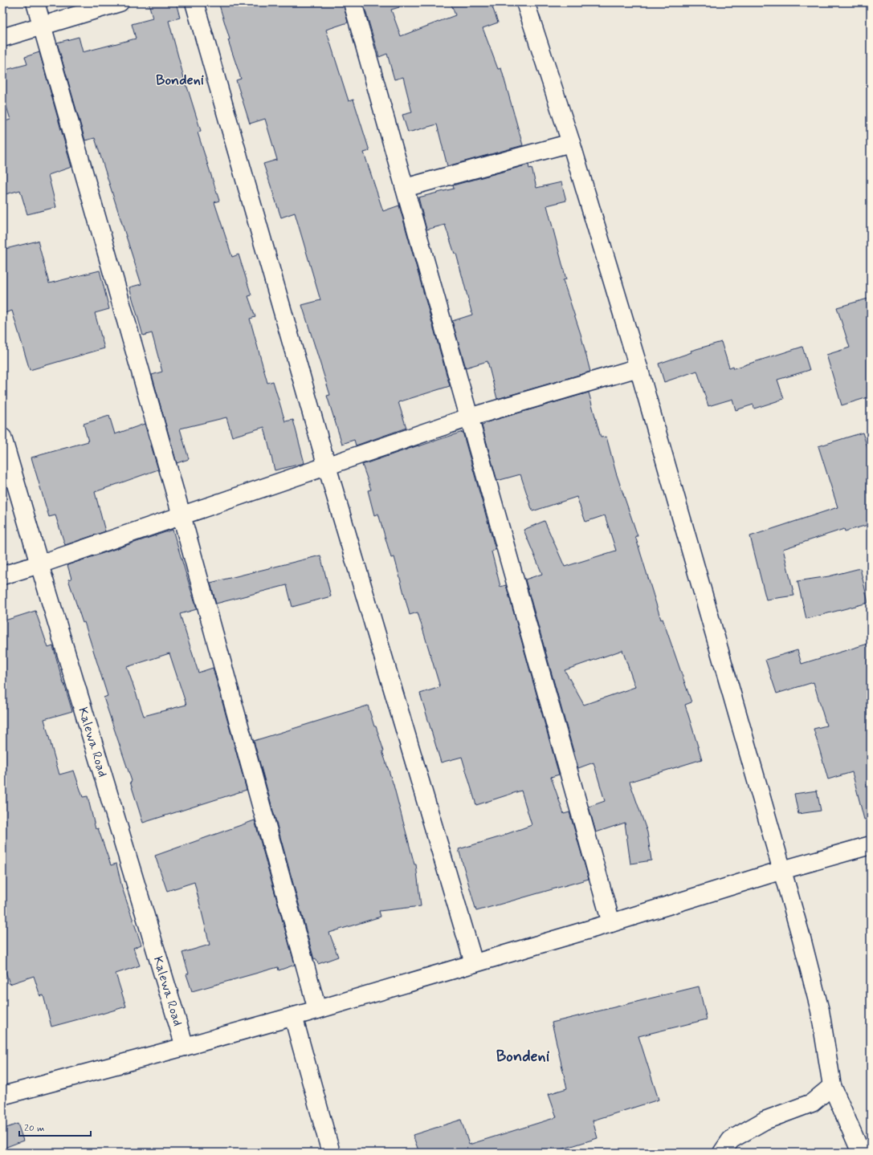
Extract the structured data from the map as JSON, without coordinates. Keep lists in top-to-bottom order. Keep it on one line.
{"streets":{"street":["Kalewa Road"]},"districts":["Bondeni","Bondeni"],"scale_bar":"20 m"}
